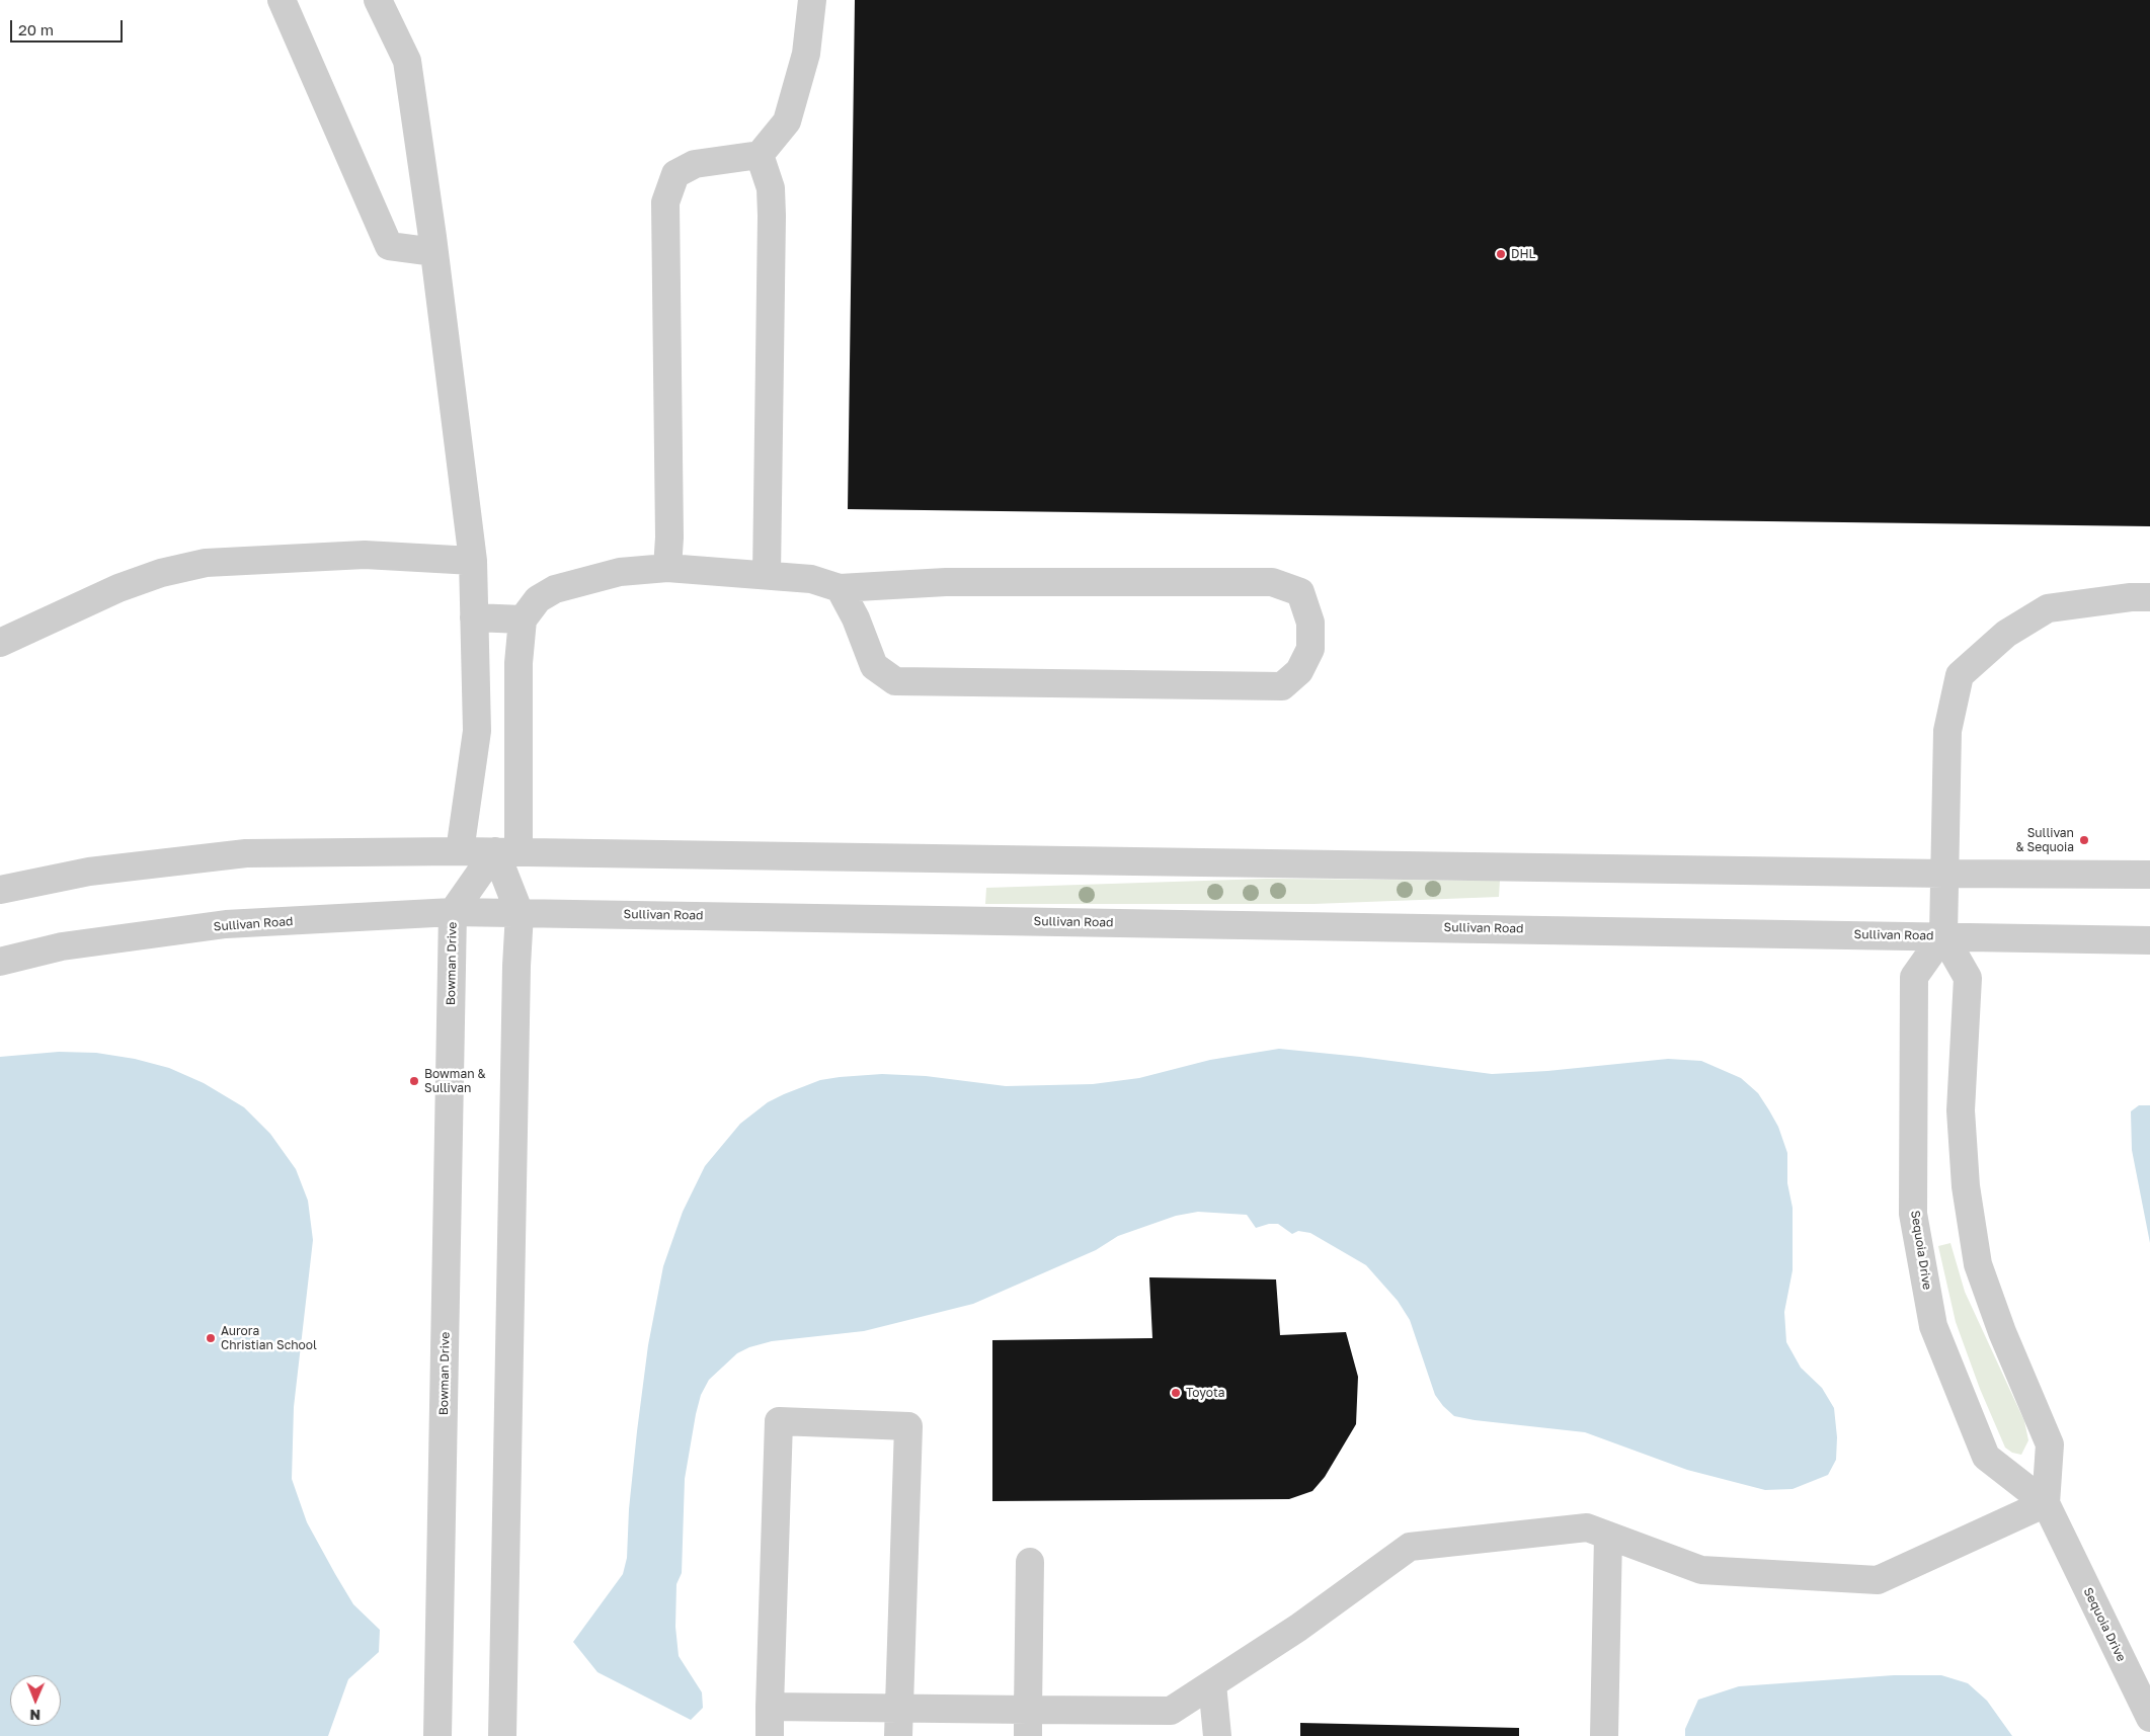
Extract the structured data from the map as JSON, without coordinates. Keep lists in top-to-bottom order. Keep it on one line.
{"streets":{"street":["Sullivan Road","Bowman Drive","Sequoia Drive"]},"crossings":[["Sullivan Road","Bowman Drive"],["Sullivan Road","Sequoia Drive"]],"places":["DHL","Sullivan & Sequoia","Bowman & Sullivan","Aurora Christian School","Toyota"],"scale_bar":"20 m","north":"bottom"}
